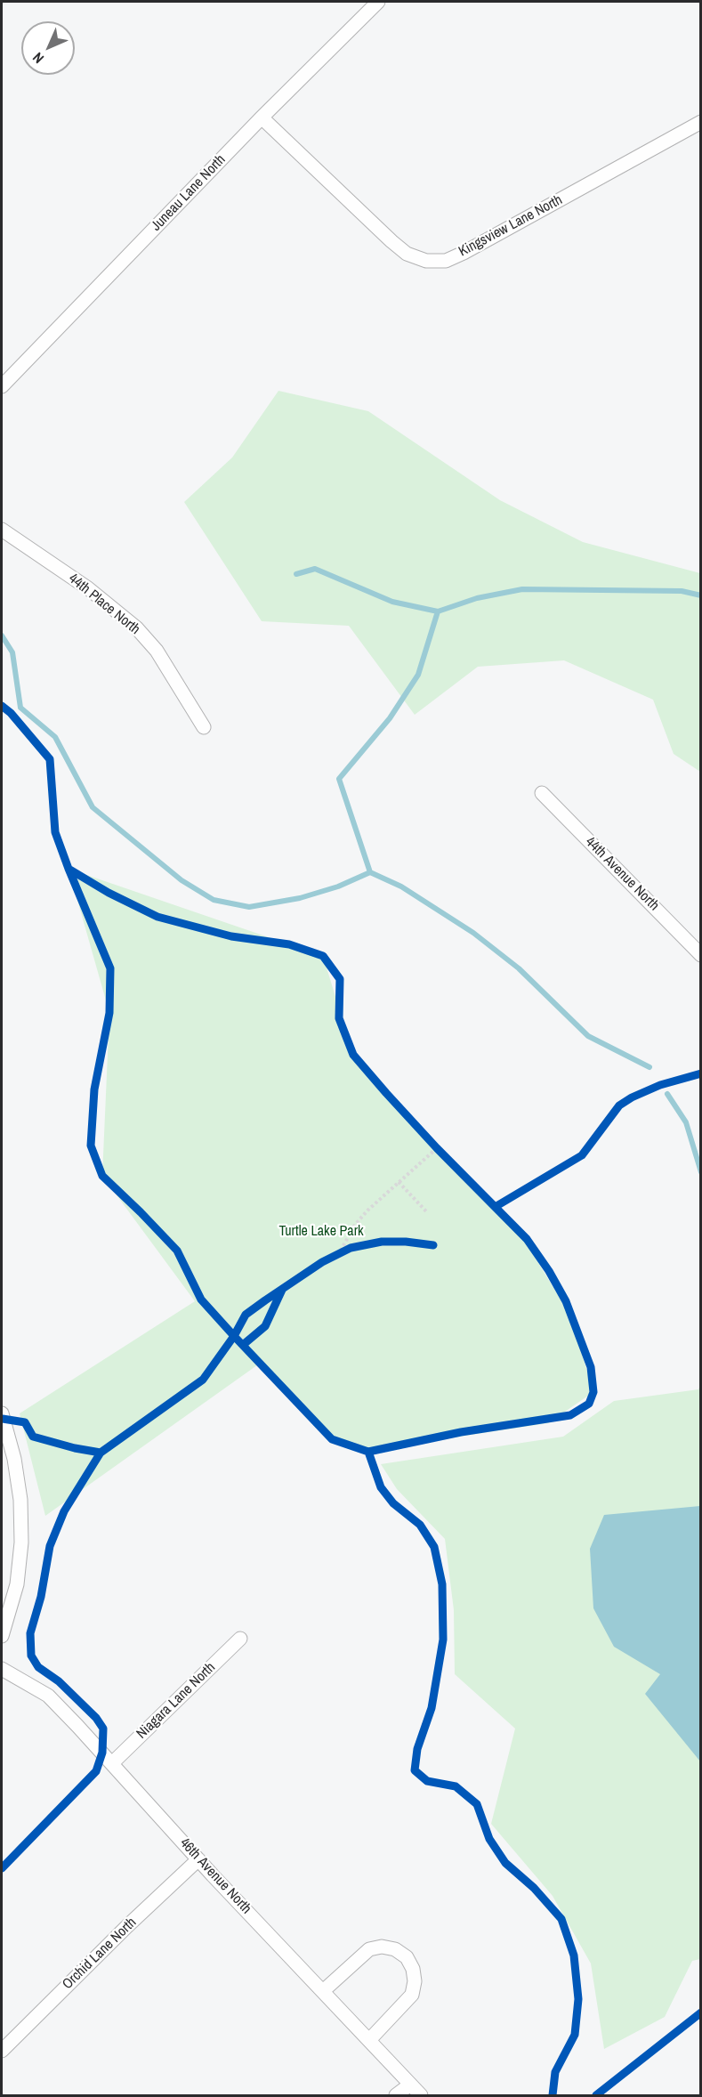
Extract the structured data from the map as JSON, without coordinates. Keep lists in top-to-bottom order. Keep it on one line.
{"streets":{"street":["Juneau Lane North","Kingsview Lane North","44th Place North","44th Avenue North","Niagara Lane North","46th Avenue North","Orchid Lane North"]},"crossings":[["Juneau Lane North","Kingsview Lane North"],["Niagara Lane North","46th Avenue North"],["46th Avenue North","Orchid Lane North"]],"parks":["Turtle Lake Park"],"north":"bottom left"}
